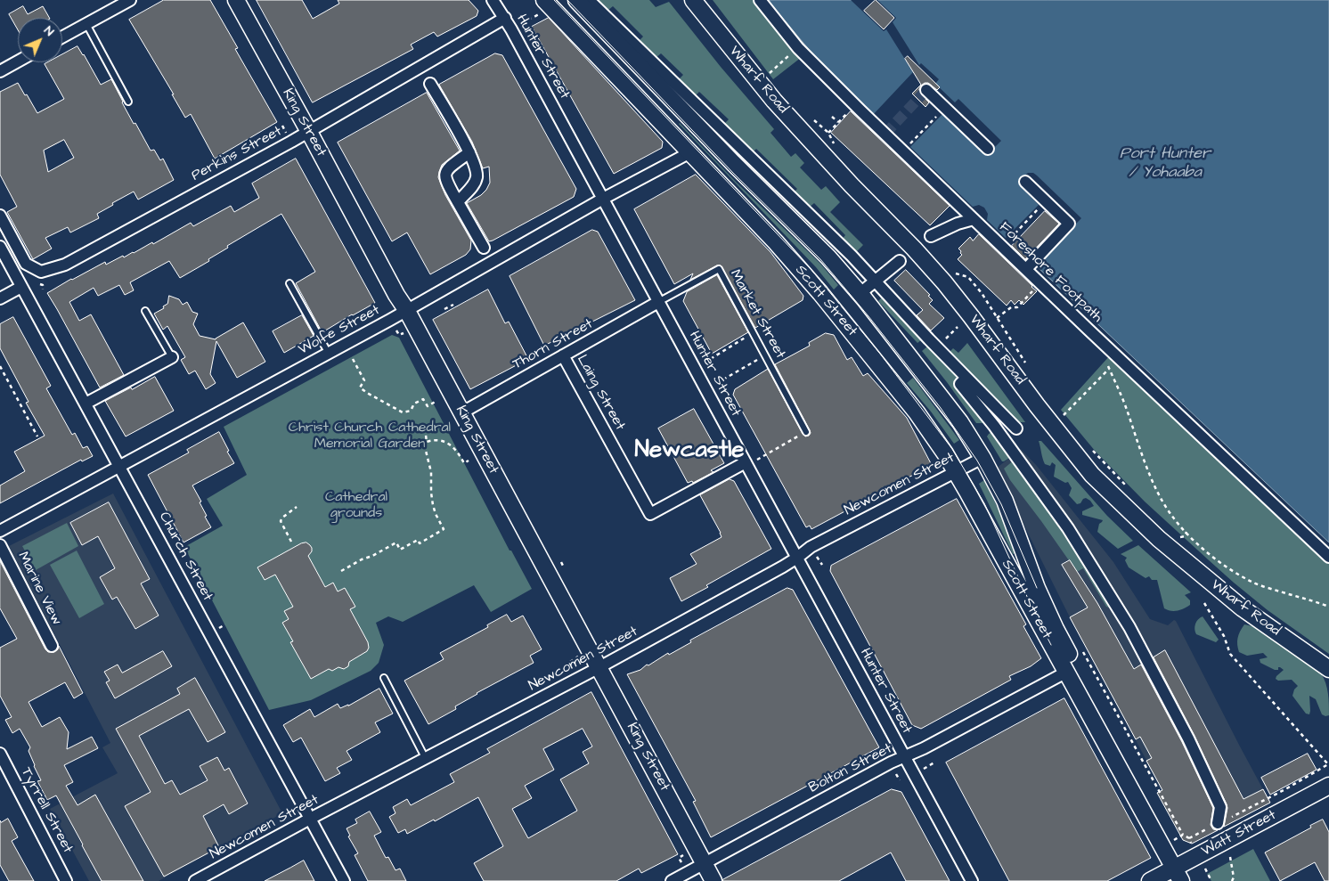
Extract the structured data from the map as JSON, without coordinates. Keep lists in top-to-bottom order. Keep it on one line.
{"streets":{"main road":["Wharf Road","King Street","Scott Street","Watt Street"],"street":["Hunter Street","Perkins Street","Foreshore Footpath","Wolfe Street","Thorn Street","Laing Street","Newcomen Street","Church Street","Marine View","Bolton Street","Tyrrell Street"],"lane":["Market Street"]},"crossings":[["Hunter Street","Perkins Street"],["Hunter Street","Market Street"],["Hunter Street","Wolfe Street"],["Hunter Street","Thorn Street"],["Hunter Street","Laing Street"],["Hunter Street","Newcomen Street"],["Hunter Street","Bolton Street"],["King Street","Perkins Street"],["King Street","Wolfe Street"],["King Street","Thorn Street"],["King Street","Newcomen Street"],["King Street","Bolton Street"],["Scott Street","Wolfe Street"],["Scott Street","Newcomen Street"],["Scott Street","Bolton Street"],["Scott Street","Watt Street"],["Market Street","Thorn Street"],["Wolfe Street","Church Street"],["Thorn Street","Laing Street"],["Newcomen Street","Church Street"]],"districts":["Newcastle"],"water":["Port Hunter / Yohaaba"],"parks":["Christ Church Cathedral Memorial Garden","Cathedral grounds"],"north":"top right"}
